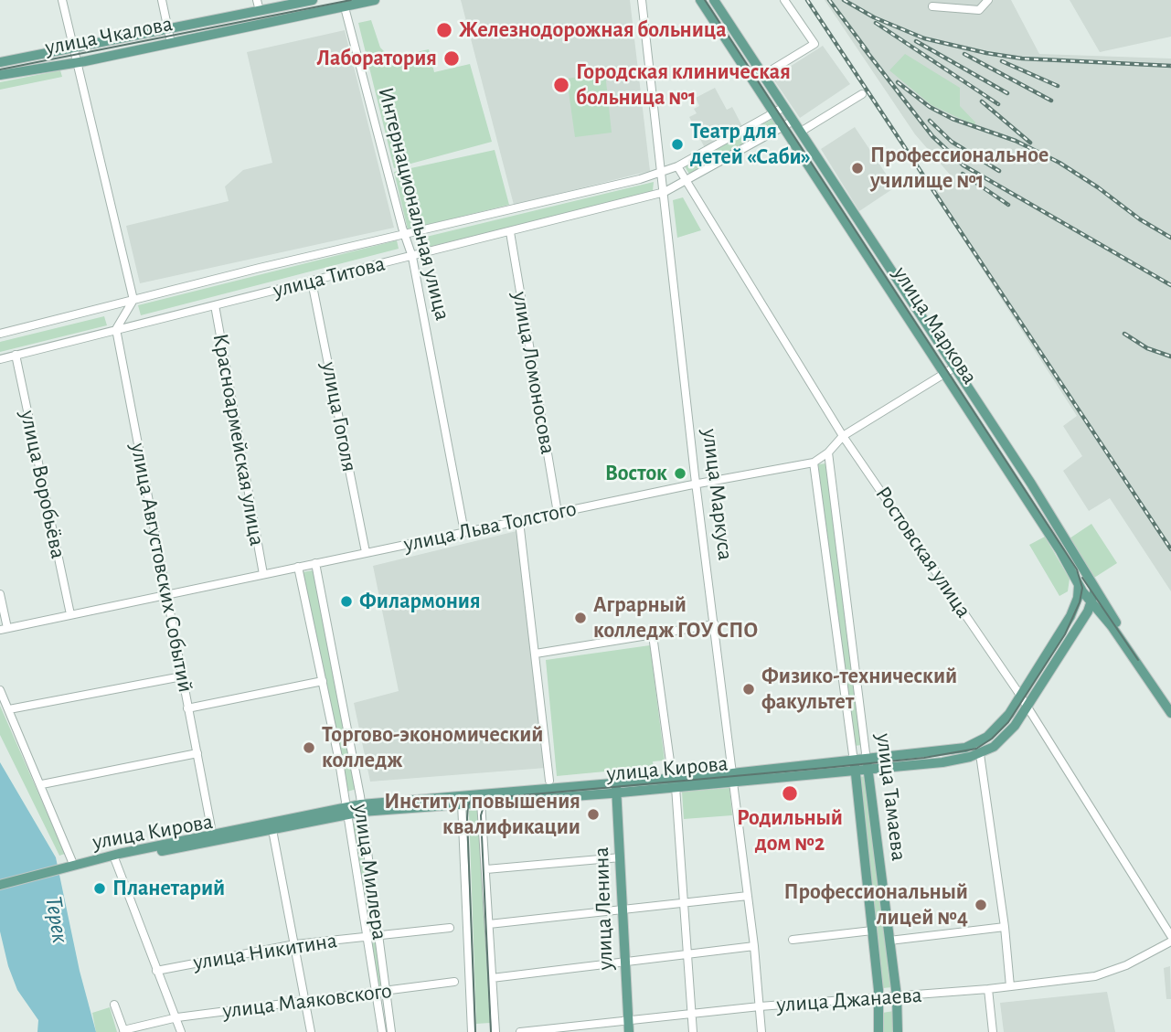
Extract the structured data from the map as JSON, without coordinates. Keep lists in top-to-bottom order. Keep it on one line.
{"streets":{"main road":["улица Чкалова","улица Маркова","улица Кирова","улица Тамаева","улица Ленина"],"street":["Интернациональная улица","улица Титова","улица Ломоносова","улица Гоголя","Красноармейская улица","улица Воробьёва","улица Маркуса","улица Льва Толстого","Ростовская улица","улица Августовских Событий","улица Миллера","улица Никитина","улица Джанаева","улица Маяковского"]},"crossings":[["улица Чкалова","Интернациональная улица"],["Интернациональная улица","улица Титова"],["Интернациональная улица","улица Льва Толстого"],["улица Титова","улица Маркова"],["улица Титова","улица Ломоносова"],["улица Титова","улица Гоголя"],["улица Титова","Красноармейская улица"],["улица Титова","улица Воробьёва"],["улица Титова","улица Маркуса"],["улица Титова","Ростовская улица"],["улица Титова","улица Августовских Событий"],["улица Маркова","улица Льва Толстого"],["улица Маркова","улица Кирова"],["улица Ломоносова","улица Льва Толстого"],["улица Гоголя","улица Льва Толстого"],["Красноармейская улица","улица Льва Толстого"],["улица Воробьёва","улица Льва Толстого"],["улица Маркуса","улица Льва Толстого"],["улица Маркуса","улица Кирова"],["улица Маркуса","улица Джанаева"],["улица Льва Толстого","Ростовская улица"],["улица Льва Толстого","улица Августовских Событий"],["улица Льва Толстого","улица Тамаева"],["улица Льва Толстого","улица Миллера"],["Ростовская улица","улица Кирова"],["улица Августовских Событий","улица Кирова"],["улица Кирова","улица Тамаева"],["улица Кирова","улица Миллера"],["улица Кирова","улица Ленина"],["улица Тамаева","улица Джанаева"],["улица Миллера","улица Никитина"],["улица Миллера","улица Маяковского"],["улица Ленина","улица Джанаева"]],"water":["Терек"],"places":["Железнодорожная больница","Лаборатория","Городская клиническая больница №1","Театр для детей «Саби»","Профессиональное училище №1","Восток","Филармония","Аграрный колледж ГОУ СПО","Физико-технический факультет","Торгово-экономический колледж","Родильный дом №2","Институт повышения квалификации","Планетарий","Профессиональный лицей №4"]}
